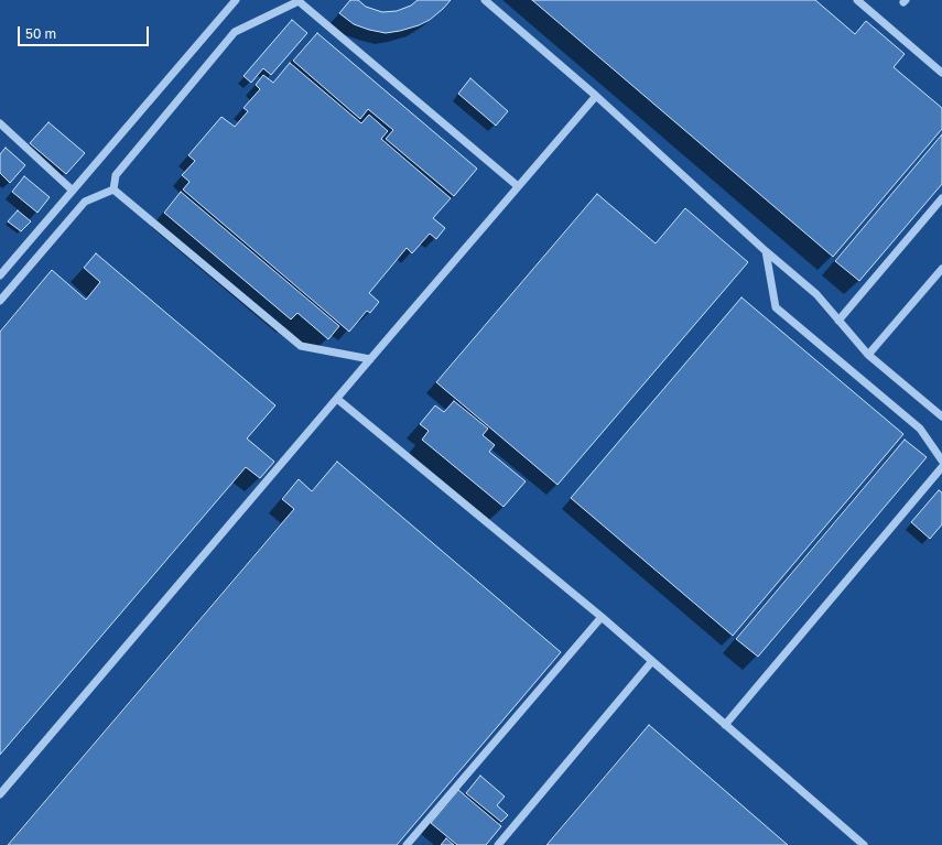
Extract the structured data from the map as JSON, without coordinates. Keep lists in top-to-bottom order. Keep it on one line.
{"scale_bar":"50 m"}
